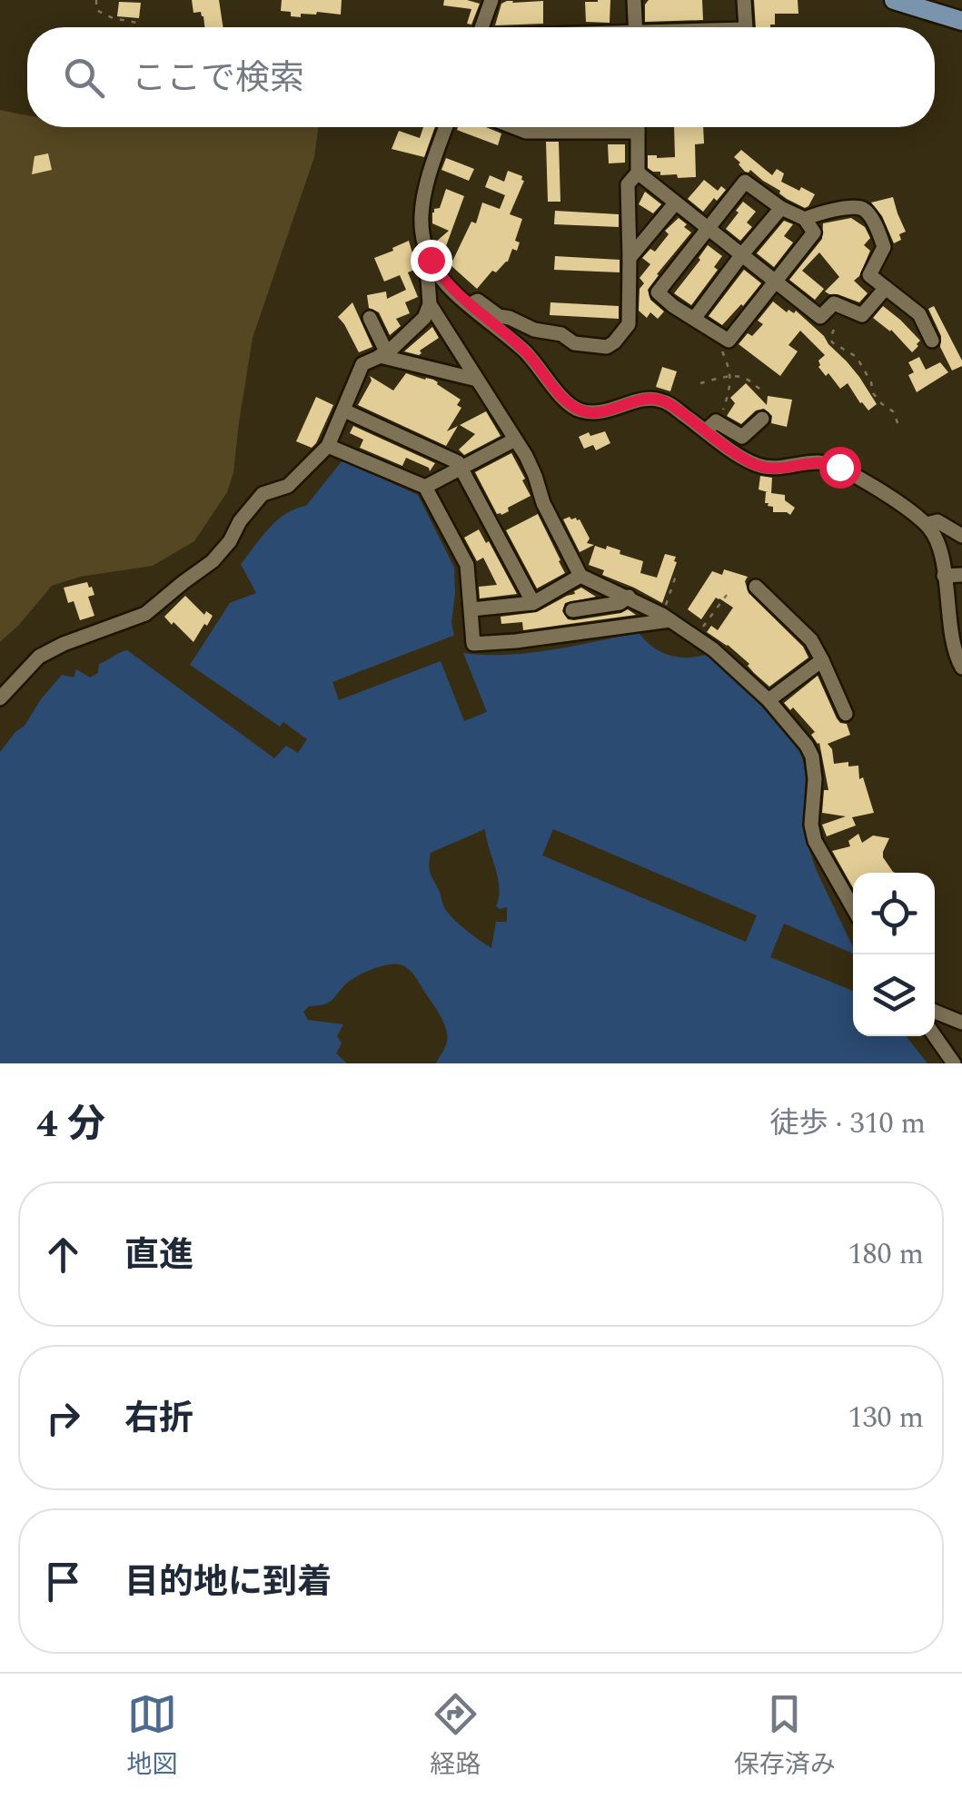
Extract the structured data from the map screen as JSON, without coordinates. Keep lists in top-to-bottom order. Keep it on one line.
{"page":{"search":"ここで検索","heading":["4 分","徒歩 · 310 m"],"list":[["直進","180 m"],["右折","130 m"],"目的地に到着"],"nav":["地図","経路","保存済み"]}}
